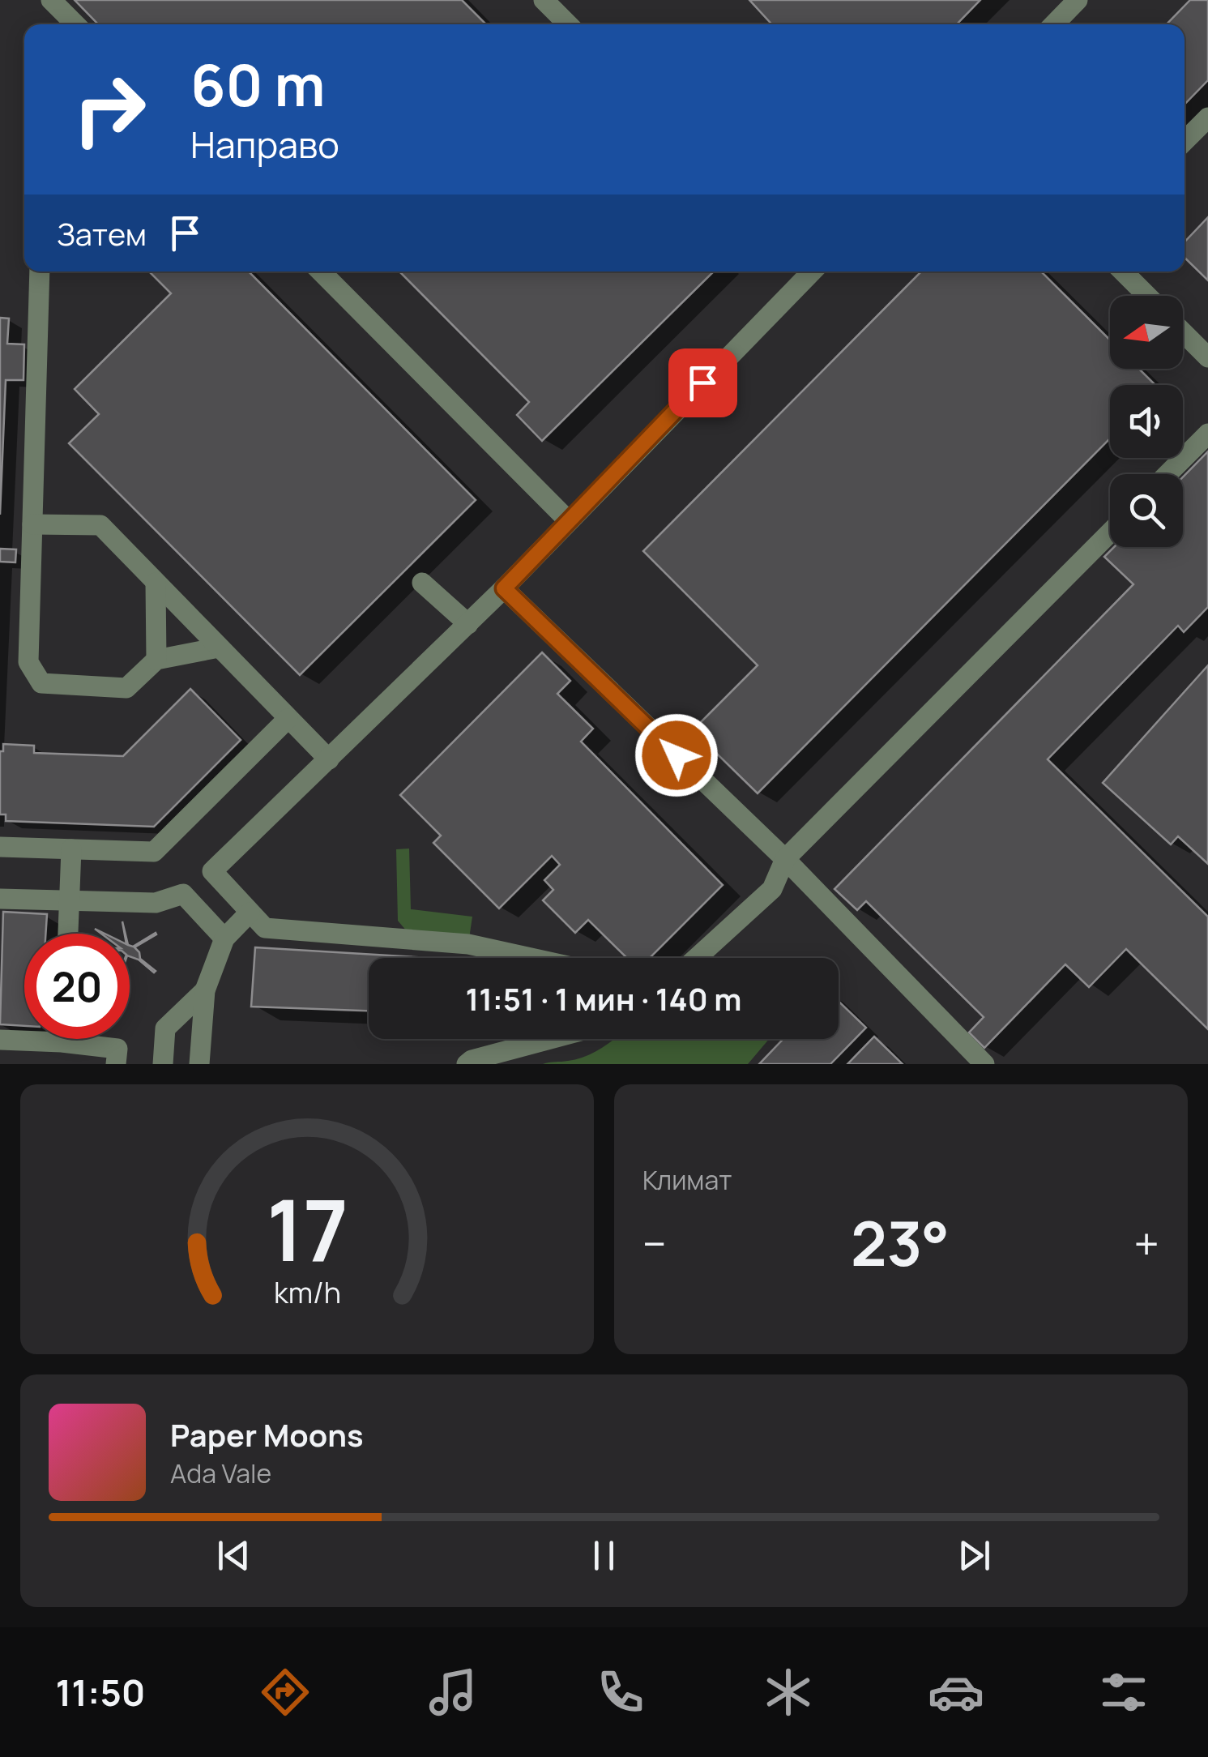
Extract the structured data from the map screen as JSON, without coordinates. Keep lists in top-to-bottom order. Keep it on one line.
{"north":"left","page":{"turn":["60 m","Направо"],"then":"Затем","limit":"20","trip":"11:51 · 1 мин · 140 m","tile":"Климат","heat":["−","23°","+"],"song":["Paper Moons","Ada Vale"],"tabs":"11:50","gauge":["17","km/h"]}}
